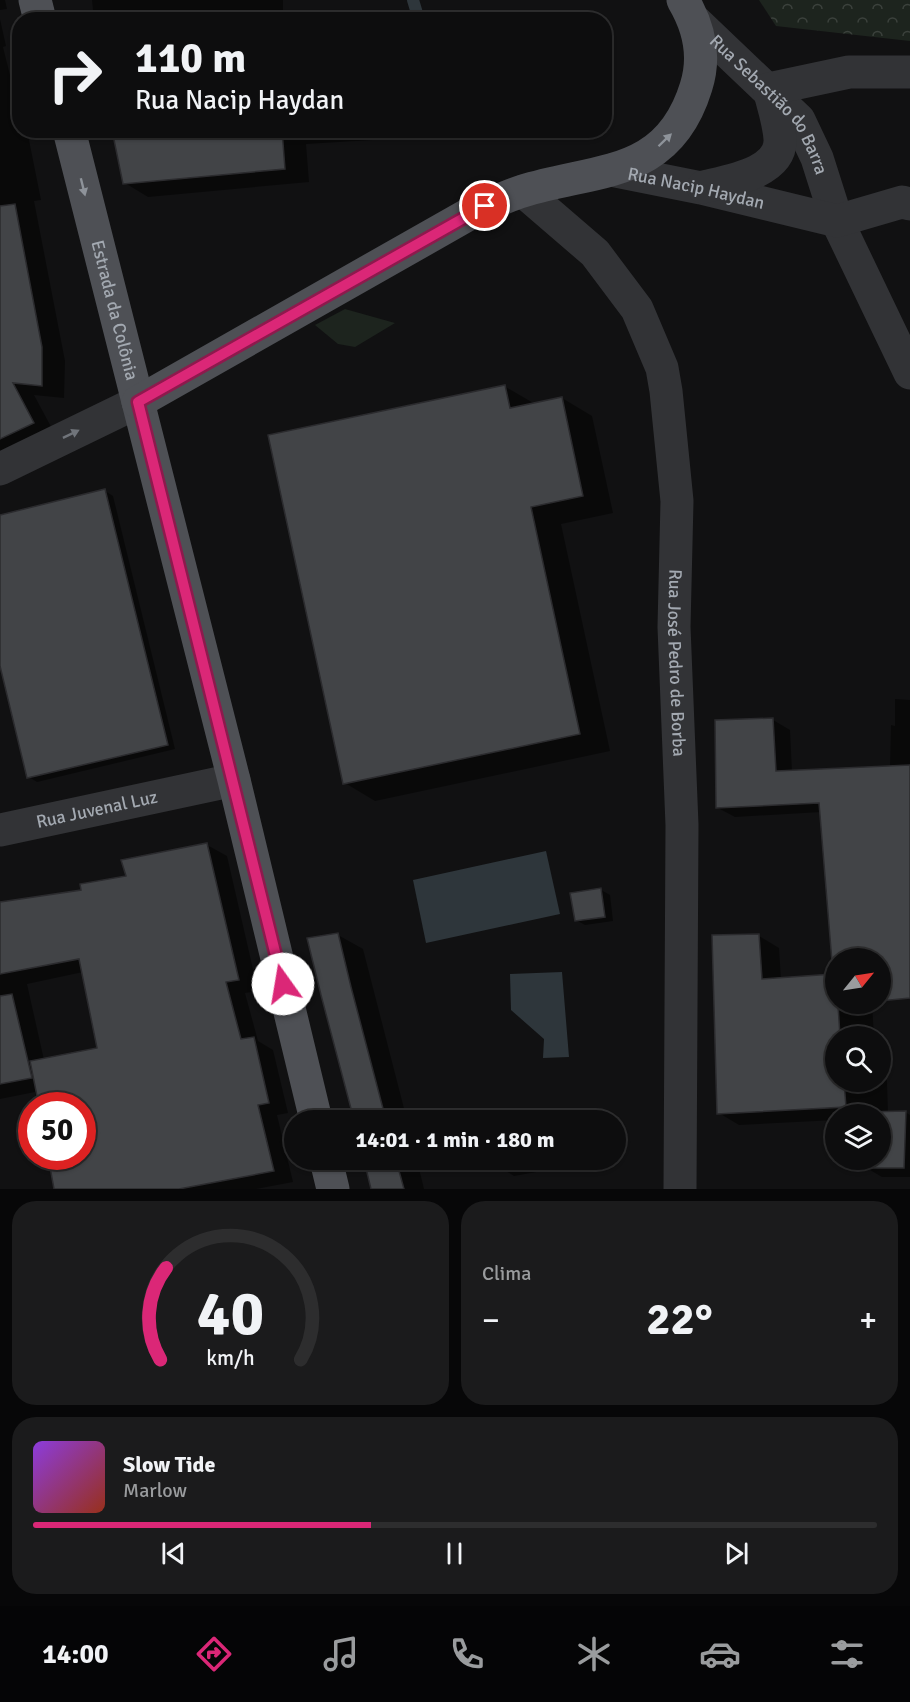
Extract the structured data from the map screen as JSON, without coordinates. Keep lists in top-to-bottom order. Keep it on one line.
{"streets":{"main road":["Rua Nacip Haydan","Estrada da Colônia"],"street":["Rua Sebastião do Barra","Rua José Pedro de Borba","Rua Juvenal Luz"]},"crossings":[["Rua Sebastião do Barra","Rua Nacip Haydan"],["Rua Nacip Haydan","Estrada da Colônia"],["Rua Nacip Haydan","Rua José Pedro de Borba"],["Estrada da Colônia","Rua Juvenal Luz"]],"north":"top right","page":{"turn":["110 m","Rua Nacip Haydan"],"limit":"50","trip":"14:01 · 1 min · 180 m","tile":"Clima","heat":["−","22°","+"],"song":["Slow Tide","Marlow"],"tabs":"14:00","gauge":["40","km/h"]}}
